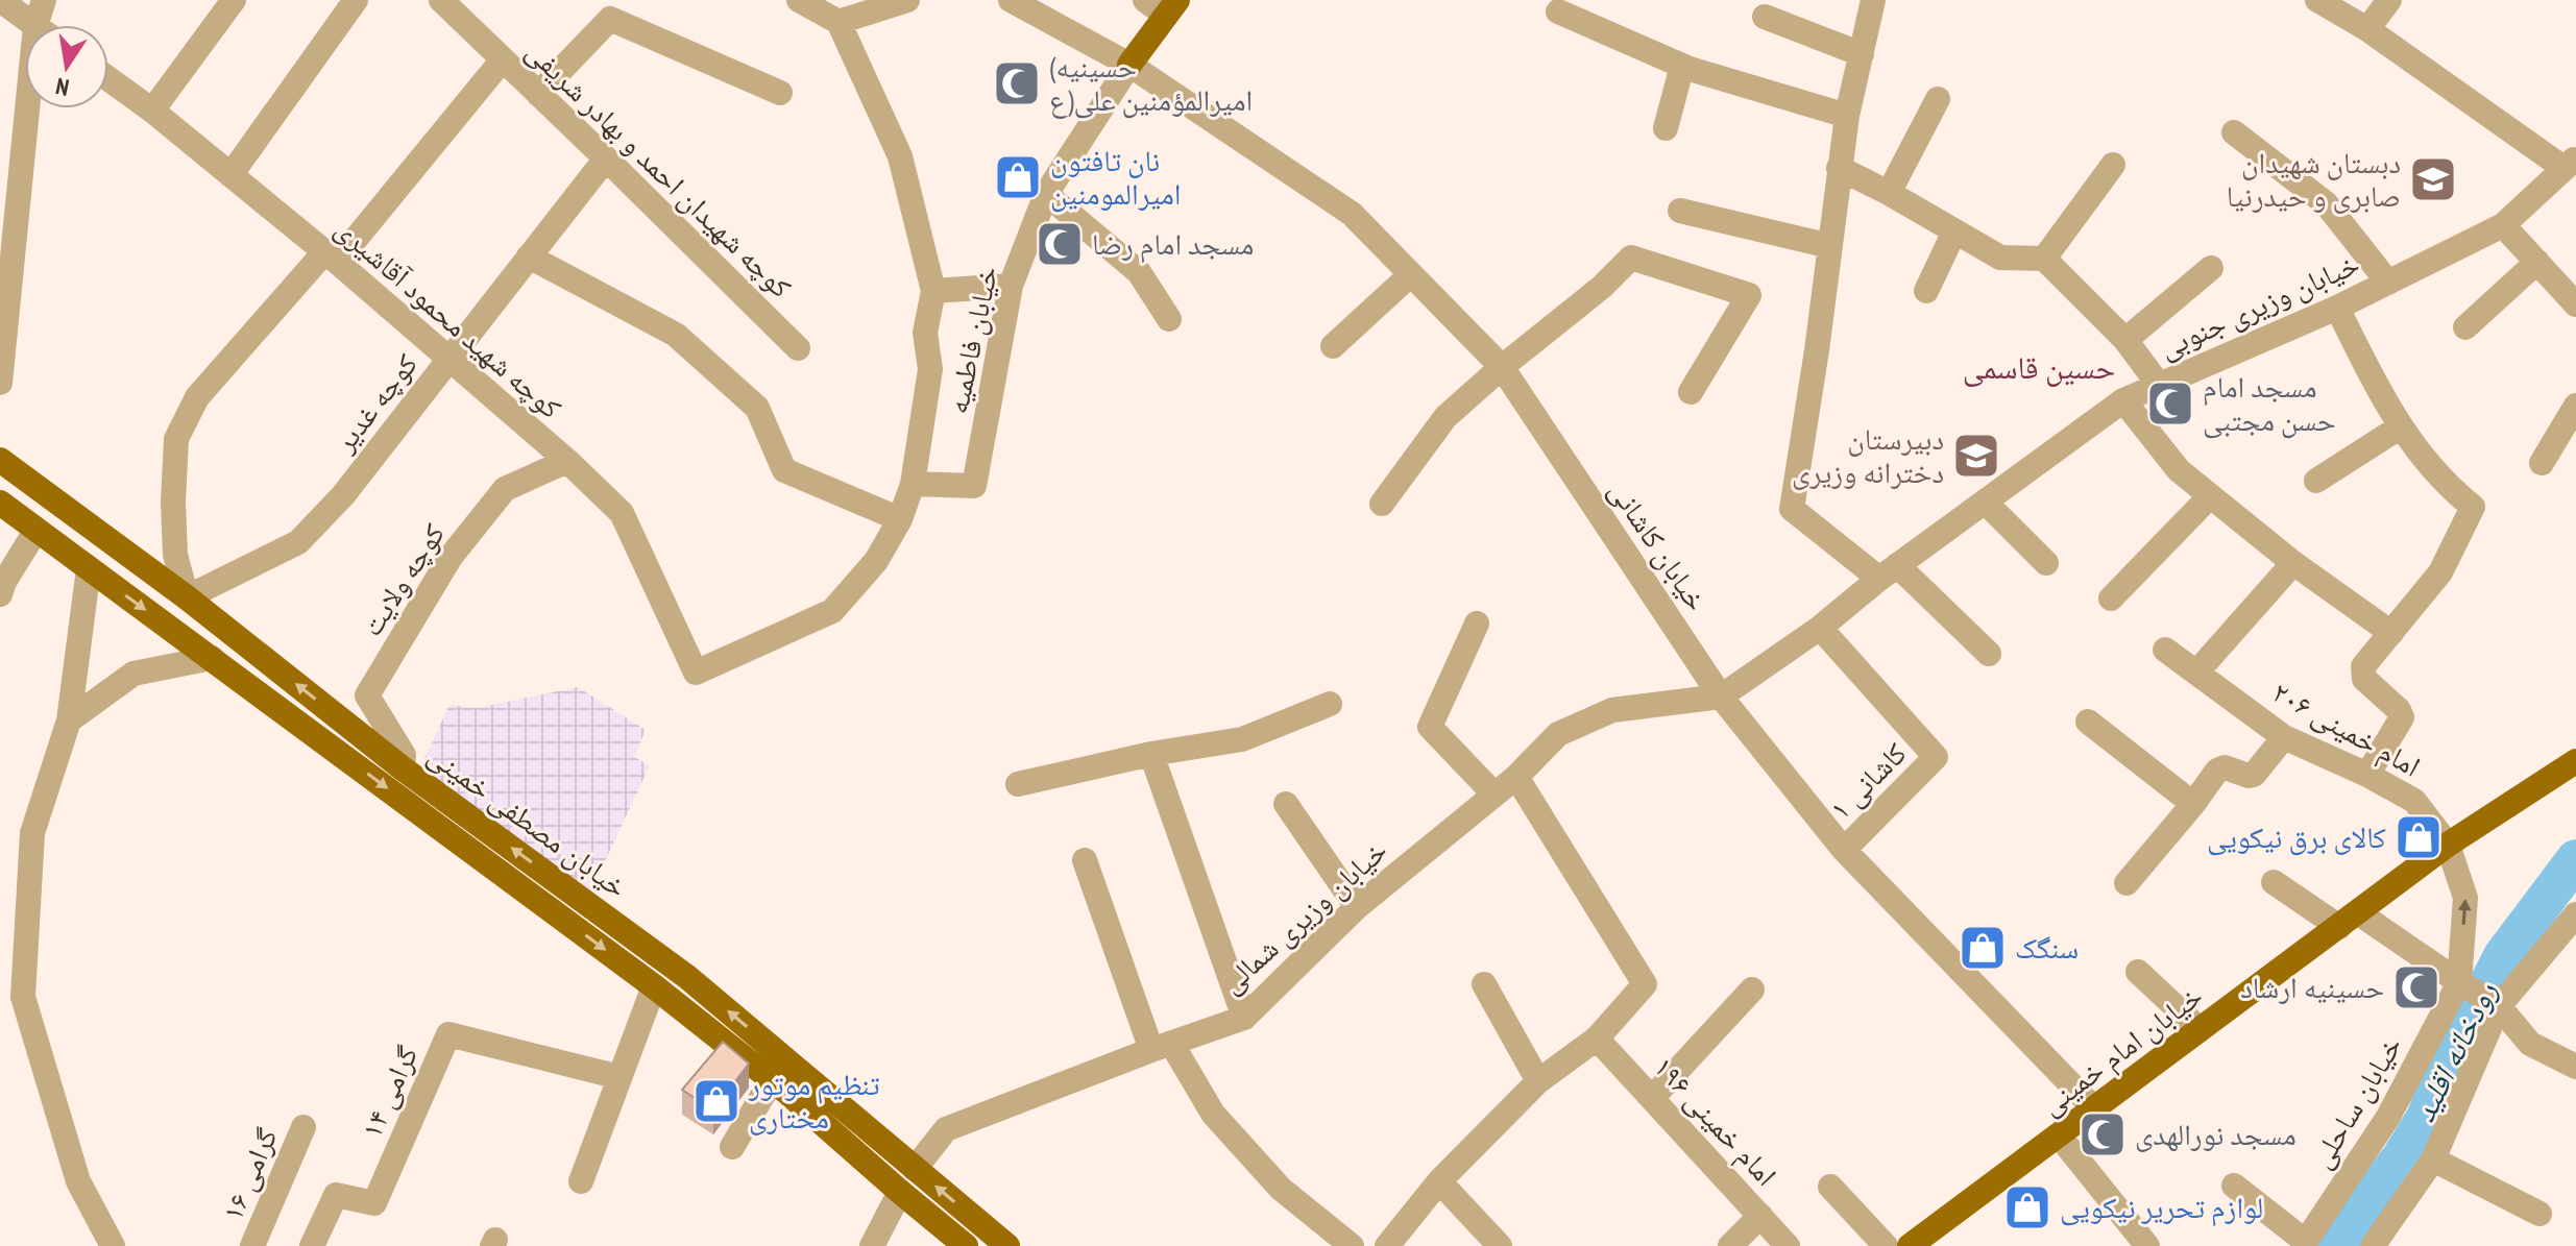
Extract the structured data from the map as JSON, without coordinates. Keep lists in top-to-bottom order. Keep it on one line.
{"streets":{"main road":["خیابان فاطمیه","خیابان مصطفی خمینی","خیابان امام خمینی"],"street":["کوچه شهیدان احمد و بهادر شریفی","خیابان وزیری جنوبی","کوچه شهید محمود آقاشیری","کوچه غدیر","خیابان کاشانی","کوچه ولایت","امام خمینی ۲۰۶","کاشانی ۱","خیابان وزیری شمالی","گرامی ۱۴","خیابان ساحلی","امام خمینی ۱۹۶","گرامی ۱۶"]},"crossings":[["کوچه شهیدان احمد و بهادر شریفی","کوچه غدیر"],["خیابان وزیری جنوبی","خیابان کاشانی"],["خیابان وزیری جنوبی","کاشانی ۱"],["خیابان وزیری جنوبی","خیابان وزیری شمالی"],["کوچه شهید محمود آقاشیری","کوچه غدیر"],["کوچه شهید محمود آقاشیری","کوچه ولایت"],["خیابان فاطمیه","خیابان کاشانی"],["کوچه غدیر","خیابان مصطفی خمینی"],["خیابان کاشانی","کاشانی ۱"],["خیابان کاشانی","خیابان وزیری شمالی"],["خیابان کاشانی","خیابان امام خمینی"],["کوچه ولایت","خیابان مصطفی خمینی"],["امام خمینی ۲۰۶","خیابان امام خمینی"],["امام خمینی ۲۰۶","خیابان ساحلی"],["خیابان مصطفی خمینی","خیابان وزیری شمالی"]],"districts":["حسین قاسمی"],"water":["رودخانه اقلید"],"places":{"mosque":["(حسینیه امیرالمؤمنین علی(ع","مسجد امام رضا","مسجد امام حسن مجتبی","حسینیه ارشاد","مسجد نورالهدی"],"shop":["نان تافتون امیرالمومنین","کالای برق نیکویی","سنگک","تنظیم موتور مختاری","لوازم تحریر نیکویی"],"school or university":["دبستان شهیدان صابری و حیدرنیا","دبیرستان دخترانه وزیری"]},"north":"bottom"}
